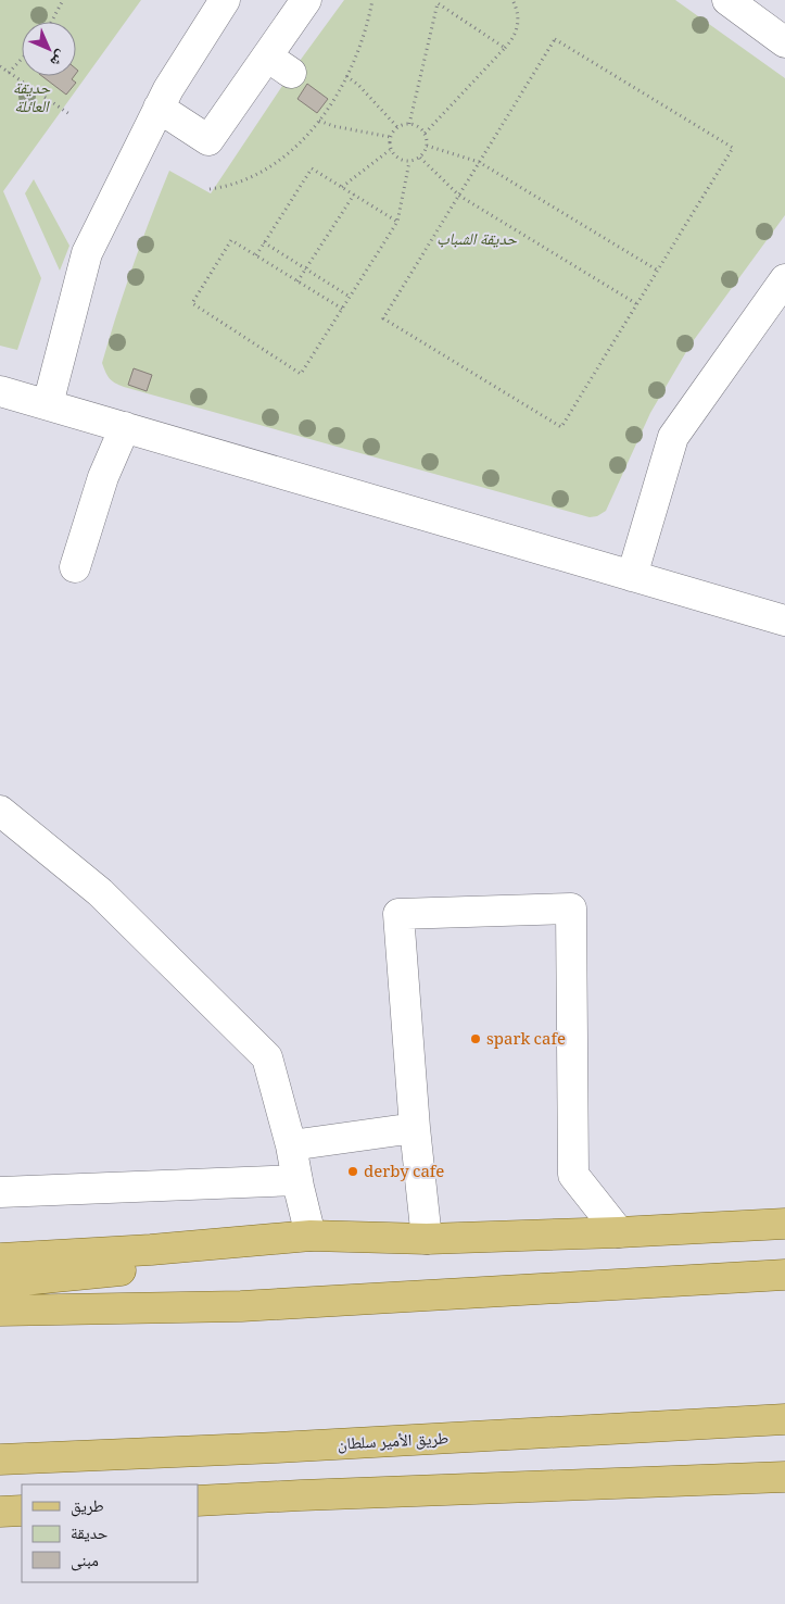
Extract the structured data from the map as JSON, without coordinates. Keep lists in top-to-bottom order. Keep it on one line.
{"streets":{"main road":["طريق الأمير سلطان"]},"parks":["حديقة العائلة","حديقة الشباب"],"places":["spark cafe","derby cafe"],"legend":["طريق","حديقة","مبنى"],"north":"bottom right"}
